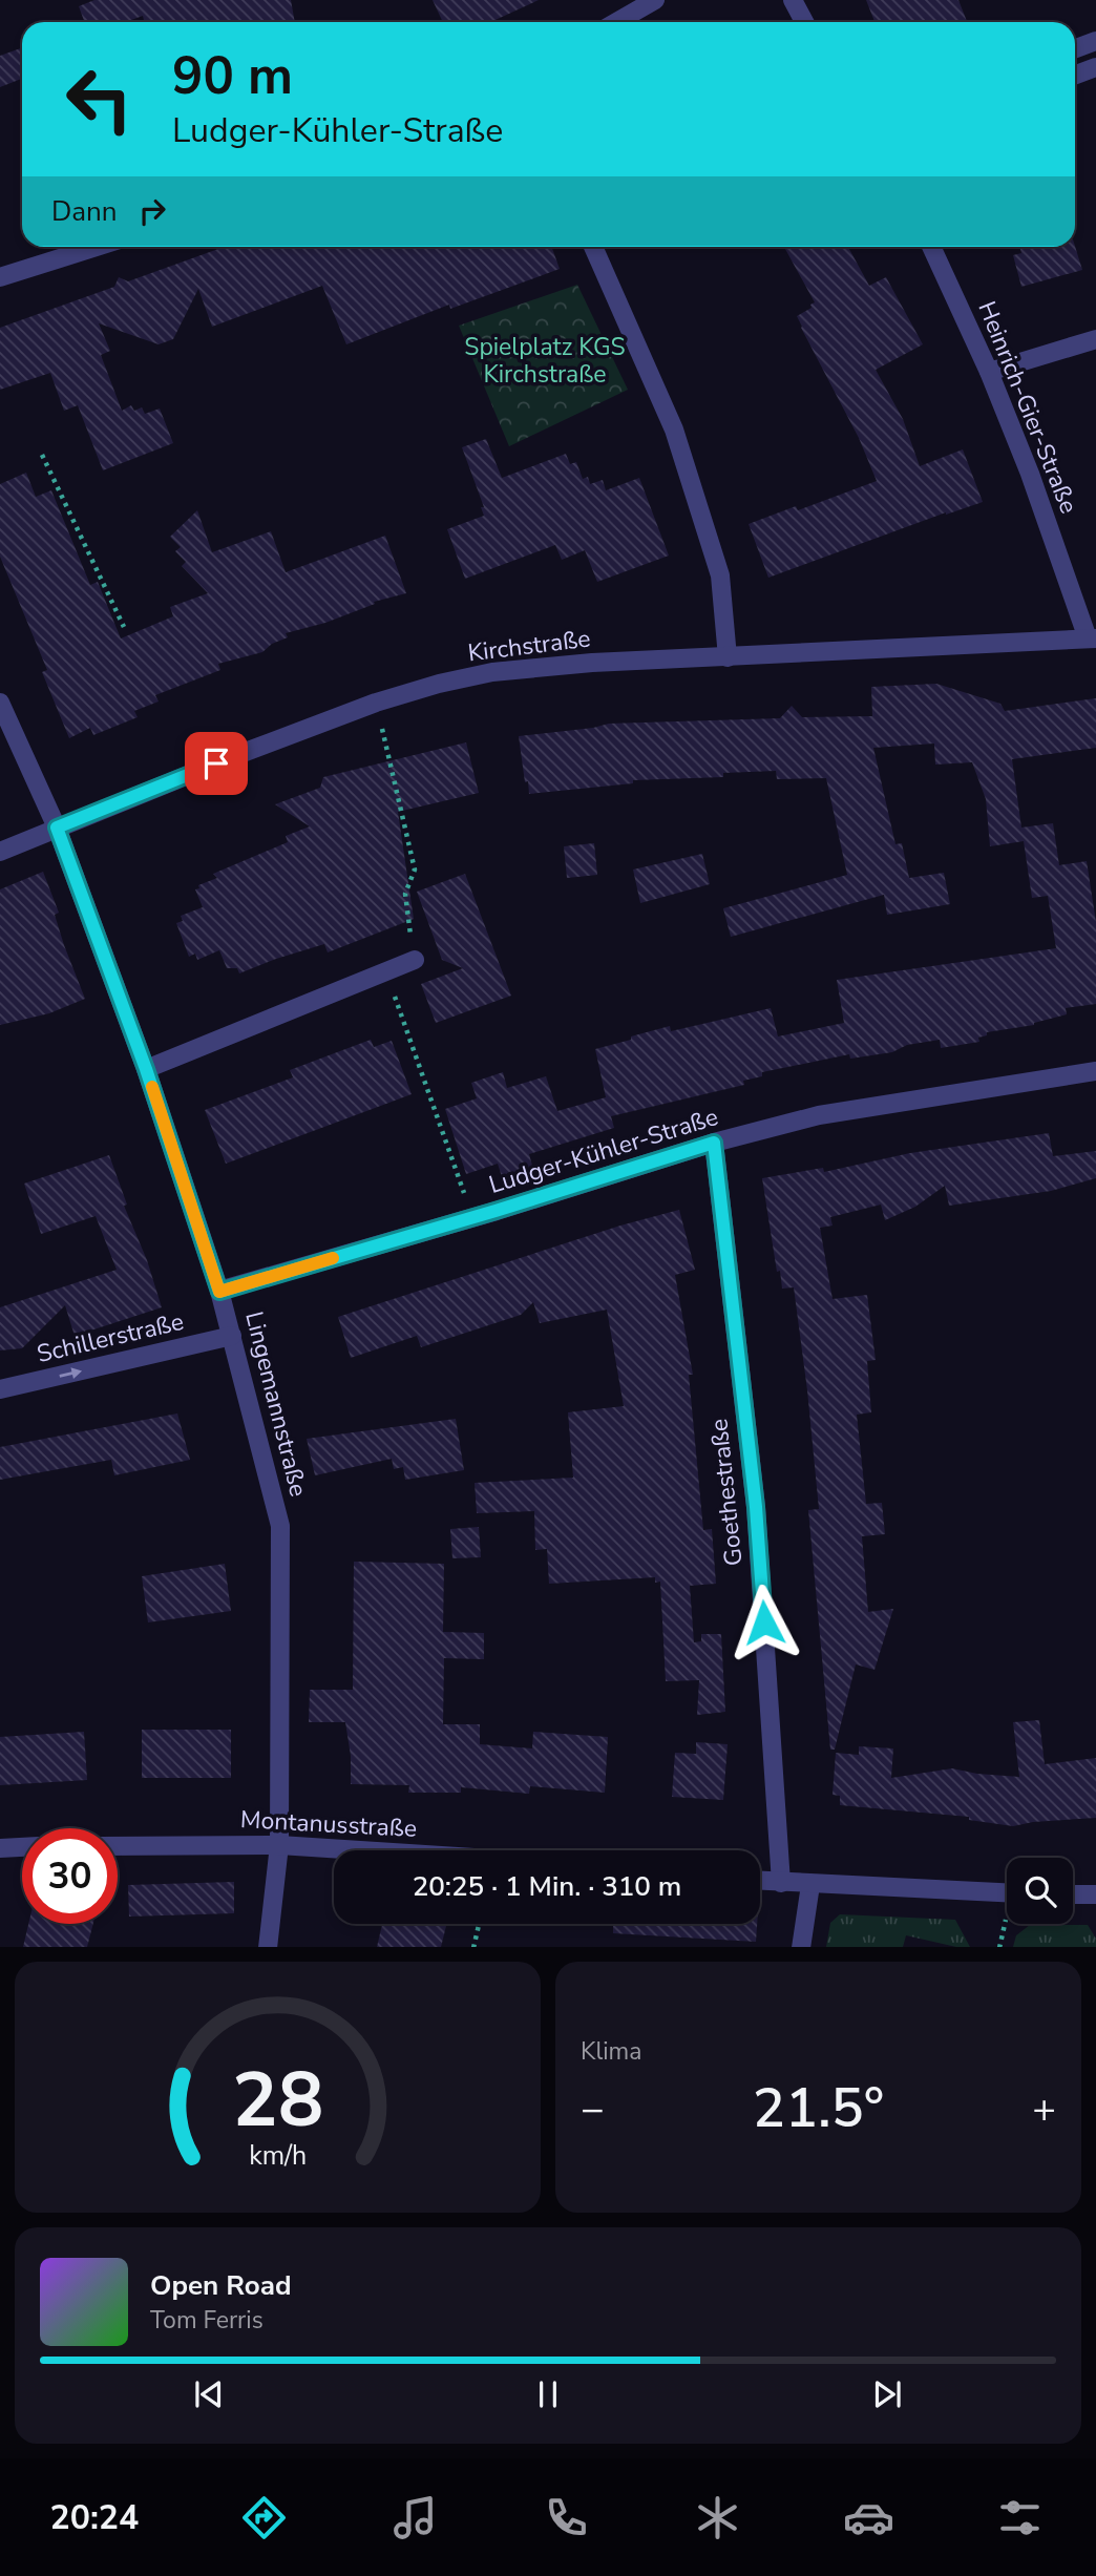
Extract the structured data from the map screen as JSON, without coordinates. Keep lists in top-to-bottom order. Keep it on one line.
{"streets":{"street":["Heinrich-Gier-Straße","Kirchstraße","Ludger-Kühler-Straße","Schillerstraße","Lingemannstraße","Goethestraße","Montanusstraße"]},"crossings":[["Heinrich-Gier-Straße","Kirchstraße"],["Kirchstraße","Lingemannstraße"],["Ludger-Kühler-Straße","Lingemannstraße"],["Ludger-Kühler-Straße","Goethestraße"],["Schillerstraße","Lingemannstraße"],["Lingemannstraße","Montanusstraße"]],"one_way":["Schillerstraße"],"parks":["Spielplatz KGS Kirchstraße"],"page":{"turn":["90 m","Ludger-Kühler-Straße"],"then":"Dann","limit":"30","trip":"20:25 · 1 Min. · 310 m","tile":"Klima","heat":["−","21.5°","+"],"song":["Open Road","Tom Ferris"],"tabs":"20:24","gauge":["28","km/h"]}}
